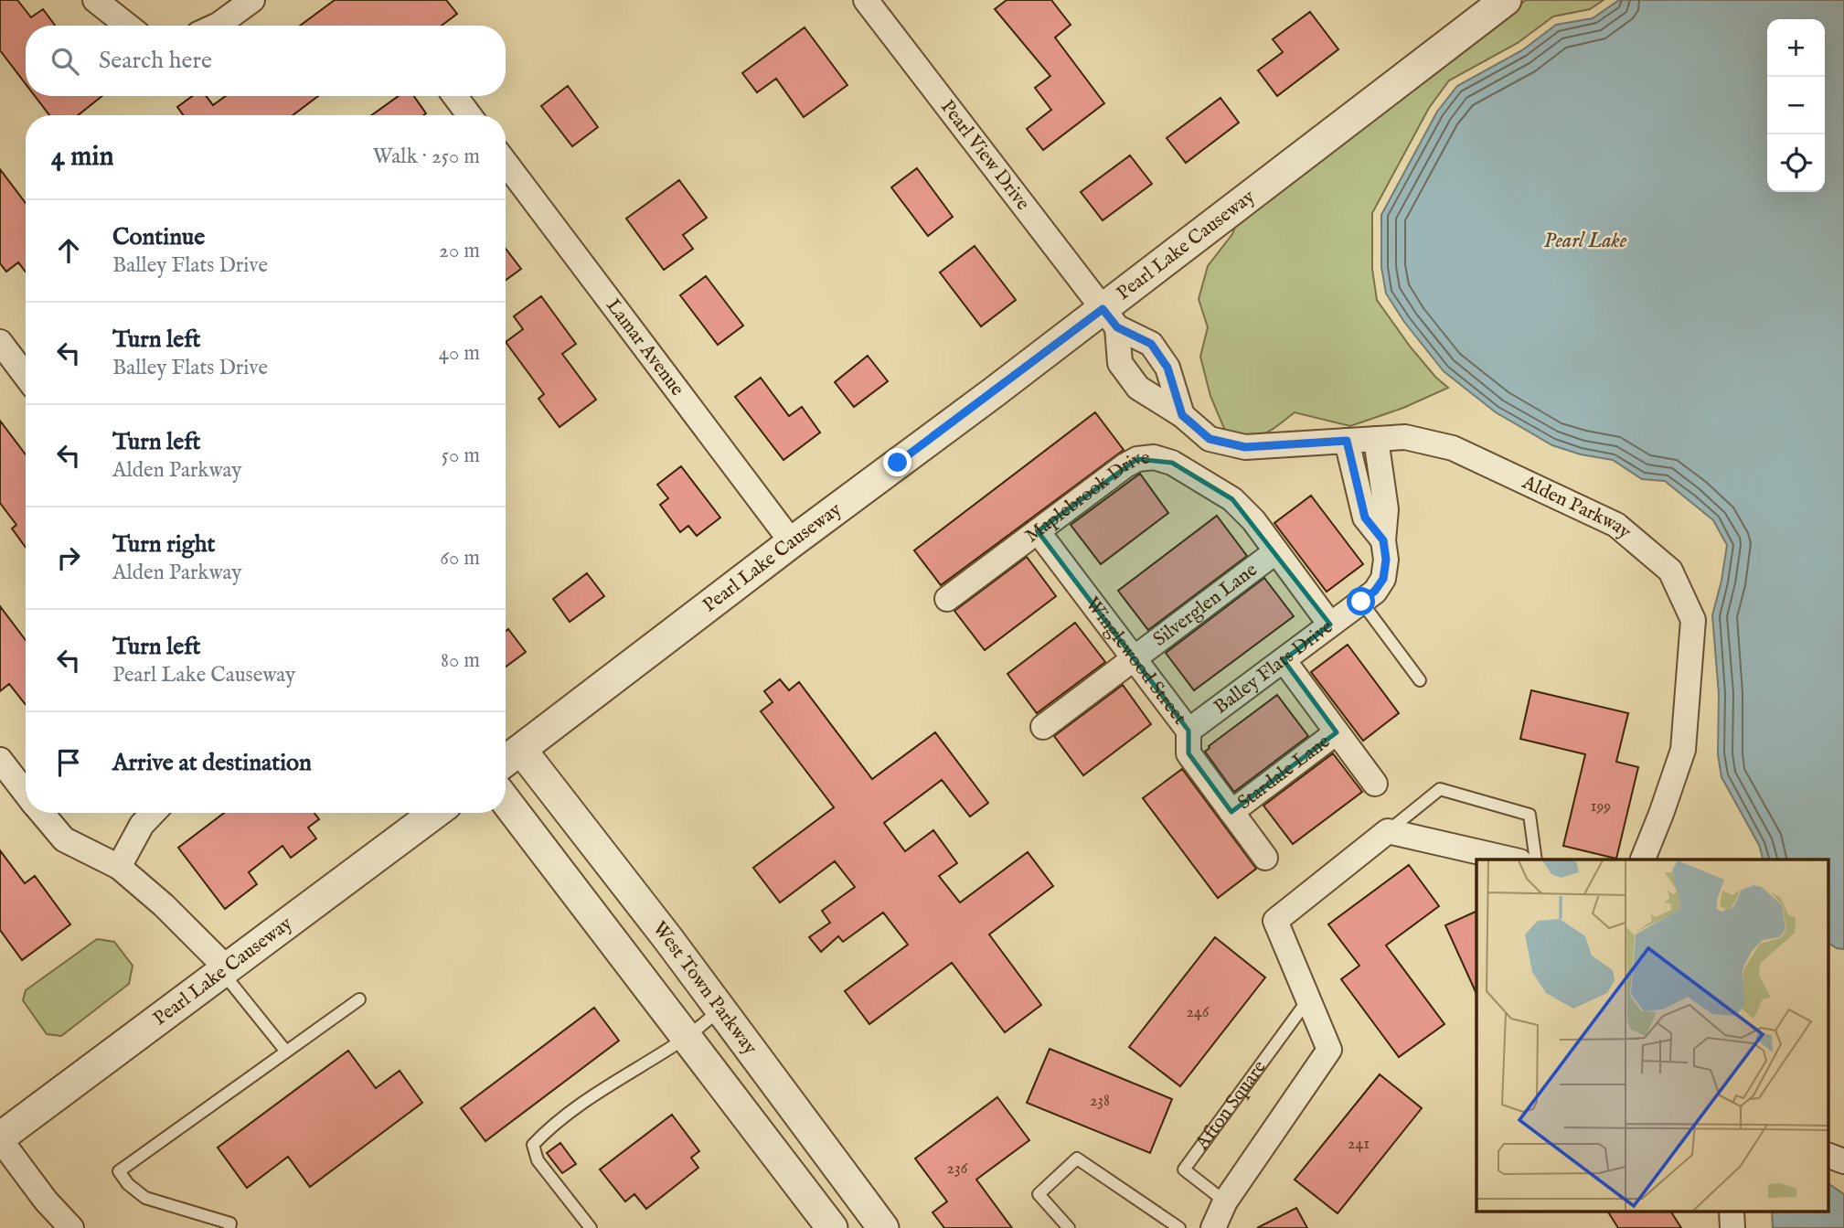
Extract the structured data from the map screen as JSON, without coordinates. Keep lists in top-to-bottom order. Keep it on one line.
{"streets":{"street":["Pearl View Drive","Pearl Lake Causeway","Lamar Avenue","Maplebrook Drive","Alden Parkway","Silverglen Lane","Winglewood Street","Balley Flats Drive","Stardale Lane","West Town Parkway"],"lane":["Afton Square"]},"crossings":[["Pearl View Drive","Pearl Lake Causeway"],["Pearl View Drive","Alden Parkway"],["Pearl Lake Causeway","Lamar Avenue"],["Pearl Lake Causeway","Alden Parkway"],["Pearl Lake Causeway","West Town Parkway"],["Maplebrook Drive","Silverglen Lane"],["Maplebrook Drive","Winglewood Street"],["Maplebrook Drive","Balley Flats Drive"],["Alden Parkway","Balley Flats Drive"],["Silverglen Lane","Winglewood Street"],["Winglewood Street","Balley Flats Drive"],["Winglewood Street","Stardale Lane"]],"water":["Pearl Lake"],"house_numbers":["199","246","238","241","236"],"page":{"map_buttons":["+","−"],"search":"Search here","heading":["4 min","Walk · 250 m"],"list":[["Continue","Balley Flats Drive","20 m"],["Turn left","Balley Flats Drive","40 m"],["Turn left","Alden Parkway","50 m"],["Turn right","Alden Parkway","60 m"],["Turn left","Pearl Lake Causeway","80 m"],"Arrive at destination"]}}
